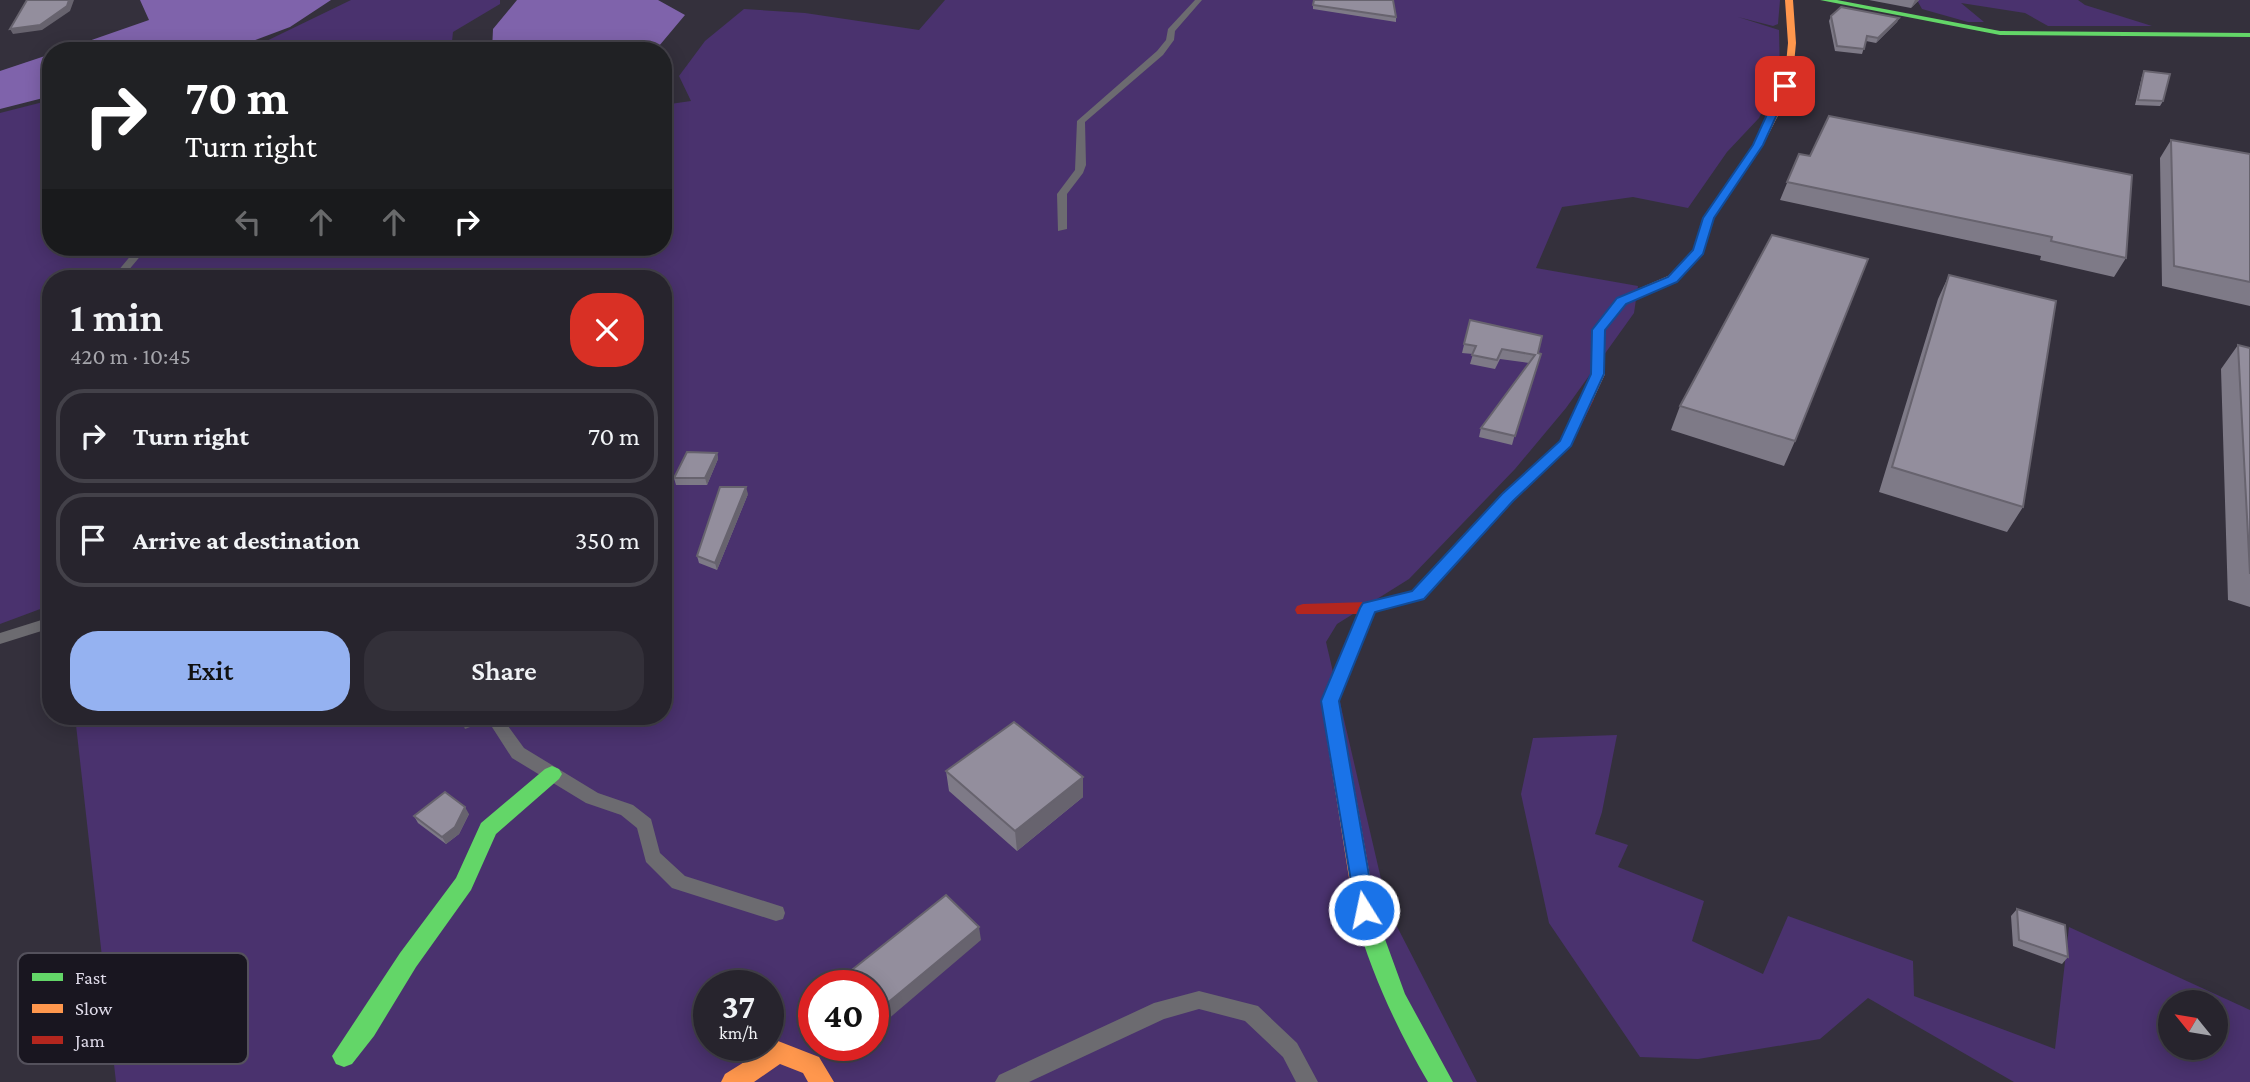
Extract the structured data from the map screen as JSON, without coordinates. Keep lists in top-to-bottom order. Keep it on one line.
{"legend":["Fast","Slow","Jam"],"north":"top left","page":{"turn":["70 m","Turn right"],"heading":["1 min","420 m · 10:45"],"list":[{"name":"Turn right","value":"70 m"},{"name":"Arrive at destination","value":"350 m"}],"buttons":["Exit","Share"],"speed":"37 km/h","limit":"40"}}
